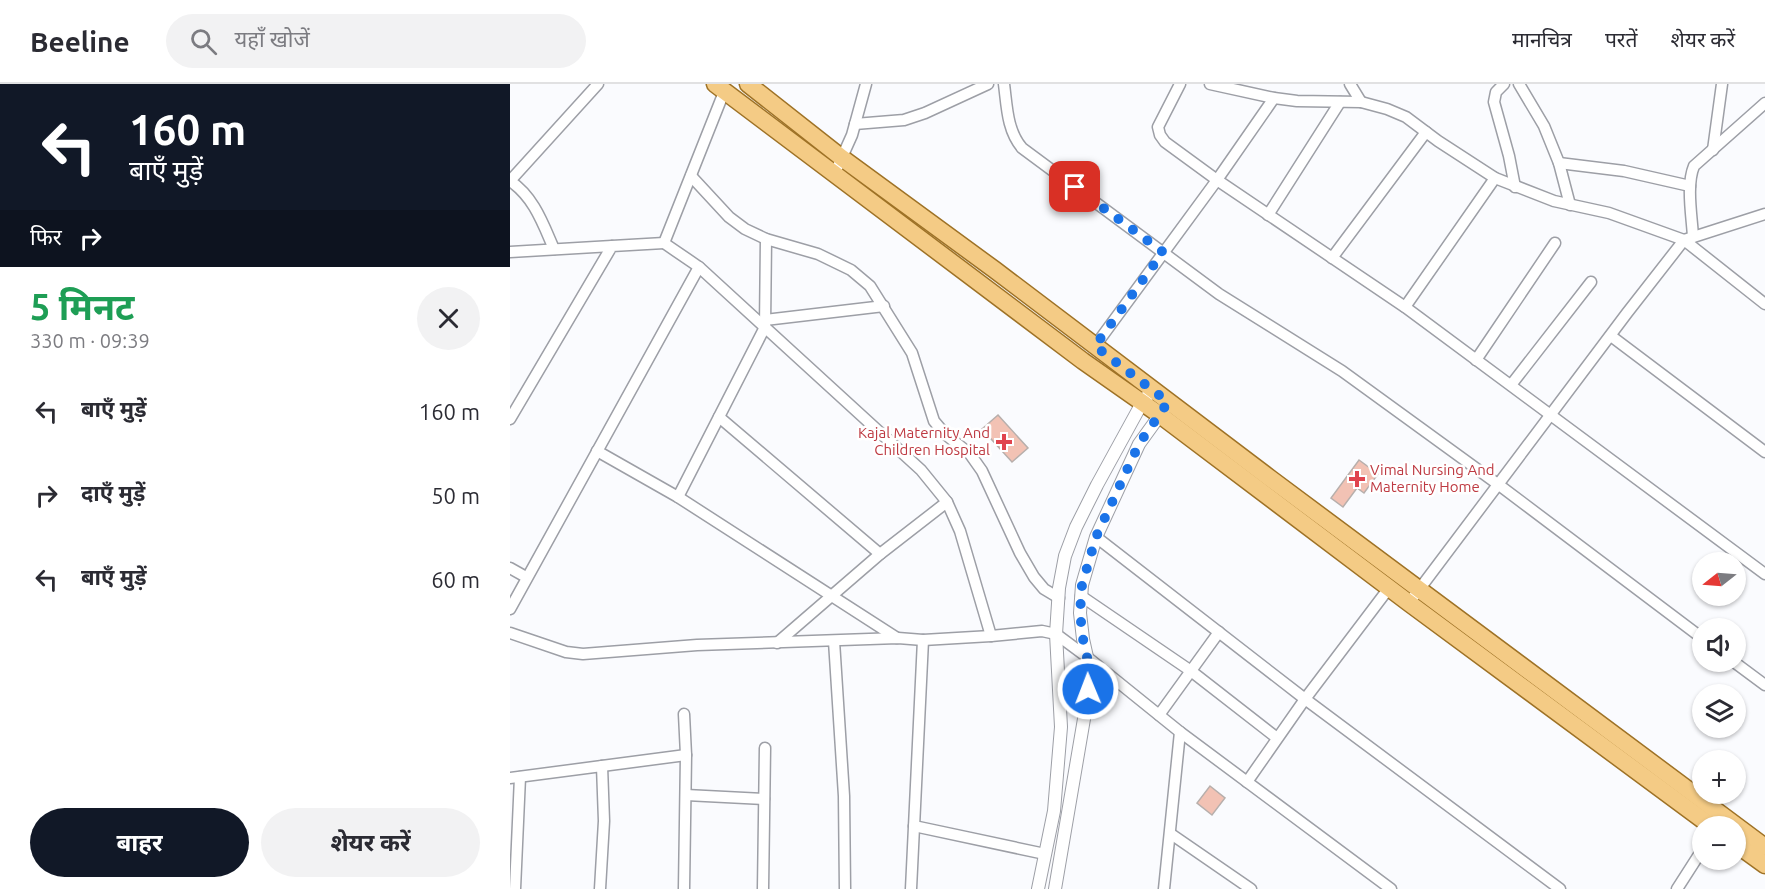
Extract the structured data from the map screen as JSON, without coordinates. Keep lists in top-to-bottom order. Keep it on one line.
{"places":{"health":["Kajal Maternity And Children Hospital","Vimal Nursing And Maternity Home"]},"north":"left","page":{"header":"Beeline","search":"यहाँ खोजें","nav":["मानचित्र","परतें","शेयर करें"],"turn":["160 m","बाएँ मुड़ें"],"then":"फिर","heading":["5 मिनट","330 m · 09:39"],"list":[{"name":"बाएँ मुड़ें","value":"160 m"},{"name":"दाएँ मुड़ें","value":"50 m"},{"name":"बाएँ मुड़ें","value":"60 m"}],"map_buttons":["+","−"],"buttons":["बाहर","शेयर करें"]}}
